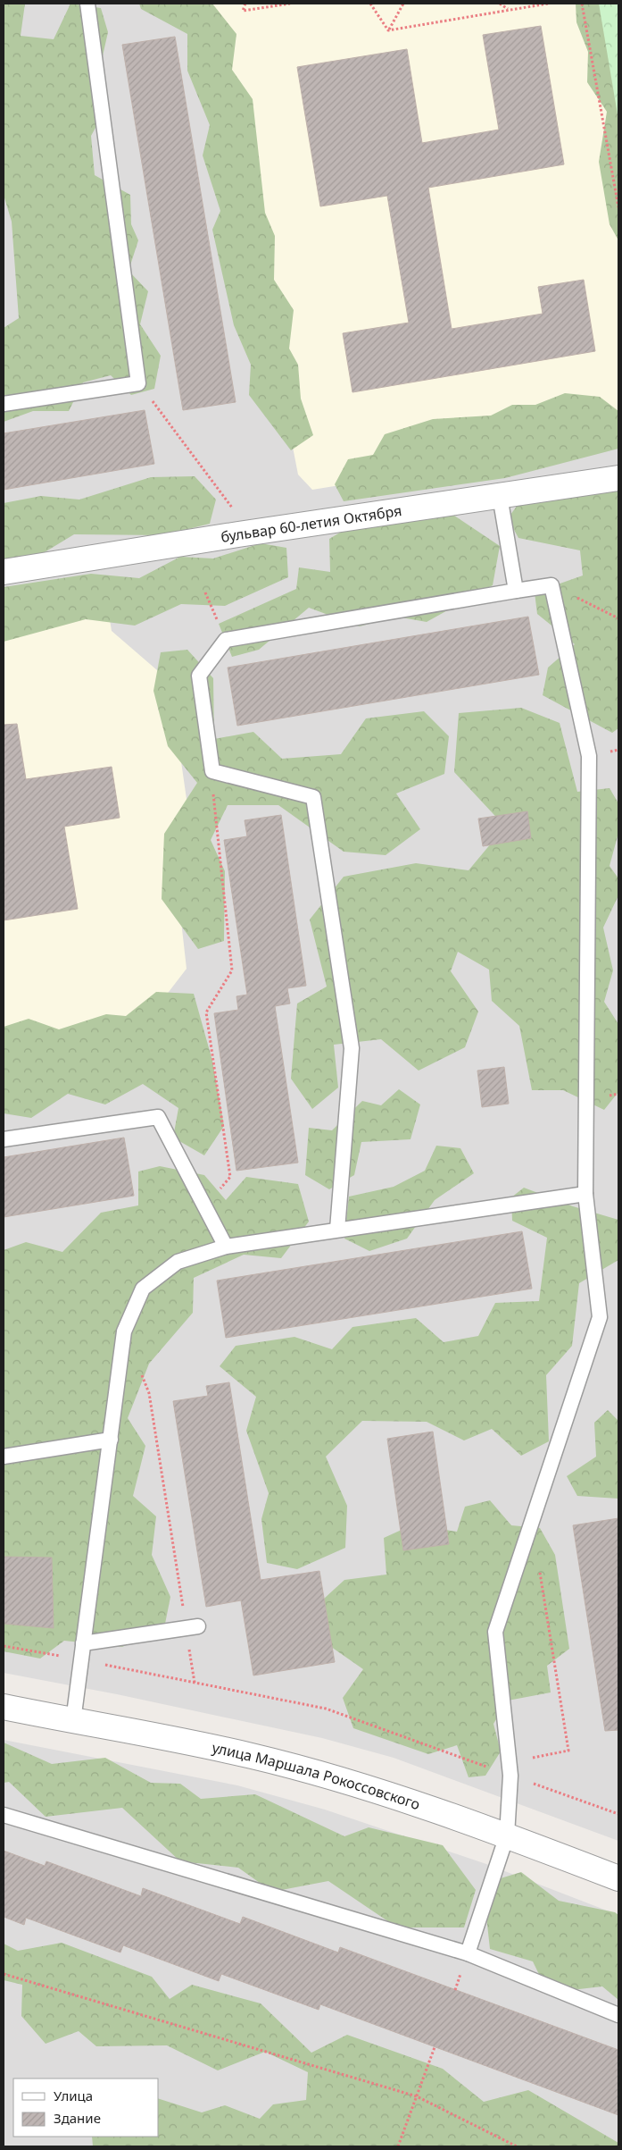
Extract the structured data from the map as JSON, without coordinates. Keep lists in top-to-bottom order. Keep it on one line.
{"streets":{"street":["бульвар 60-летия Октября","улица Маршала Рокоссовского"]},"legend":["Улица","Здание"]}
